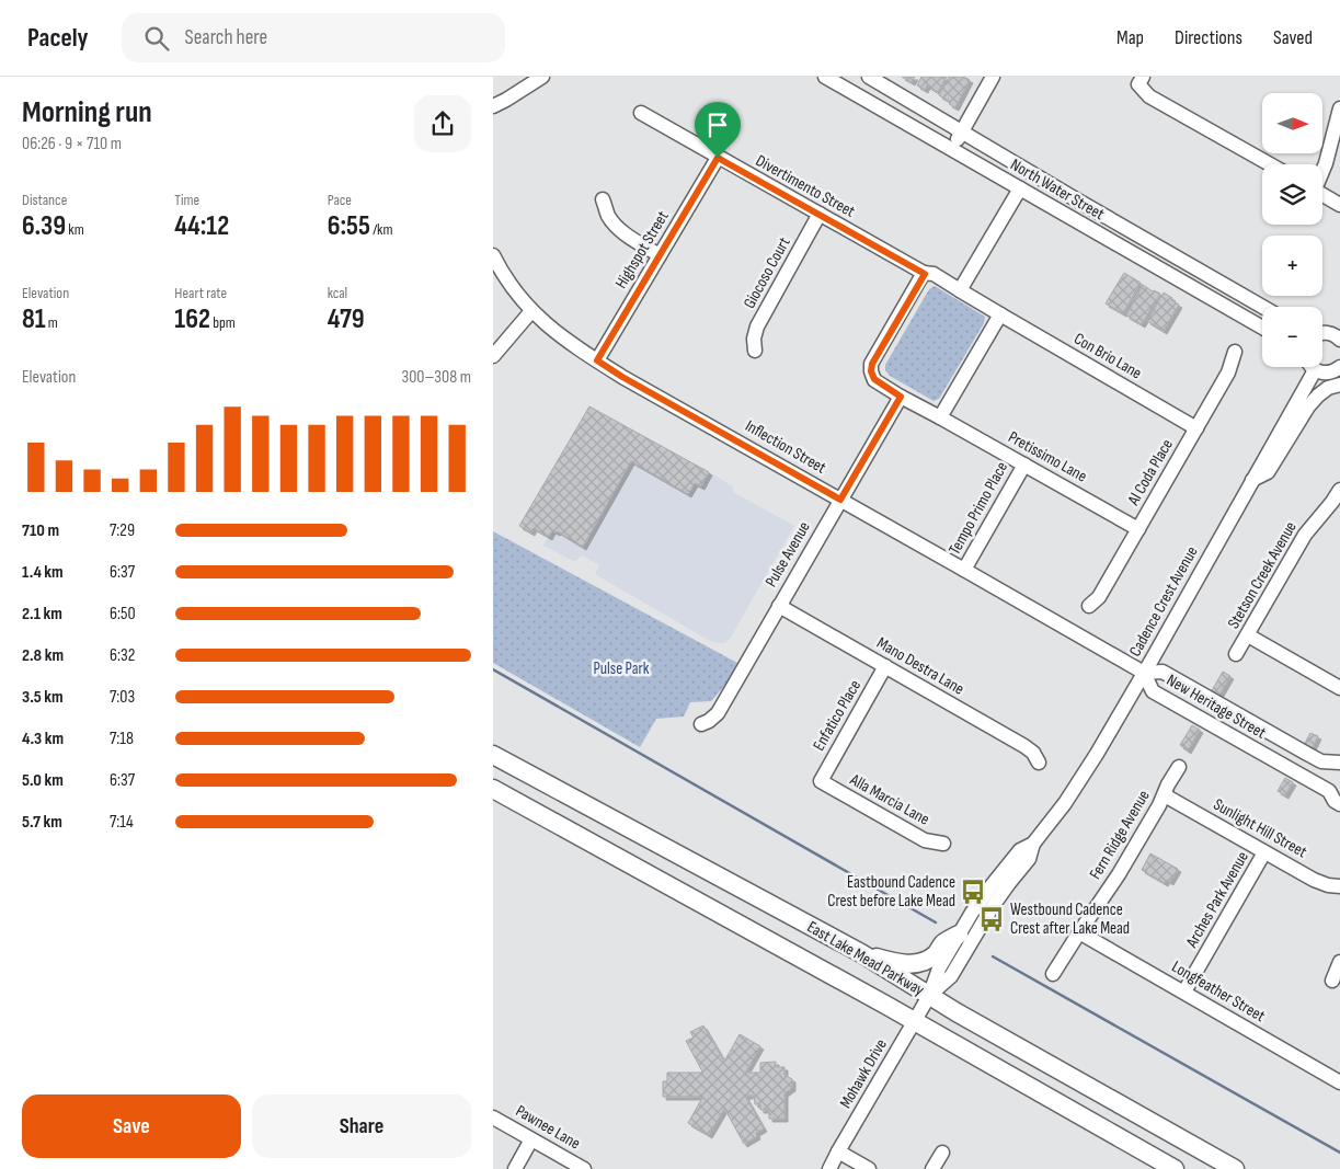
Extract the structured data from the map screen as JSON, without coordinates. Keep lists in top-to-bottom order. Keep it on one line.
{"streets":{"main road":["East Lake Mead Parkway"],"street":["Divertimento Street","North Water Street","Highspot Street","Giocoso Court","Con Brio Lane","Inflection Street","Pretissimo Lane","Al Coda Place","Tempo Primo Place","Pulse Avenue","Stetson Creek Avenue","Cadence Crest Avenue","Mano Destra Lane","New Heritage Street","Enfatico Place","Alla Marcia Lane","Sunlight Hill Street","Fern Ridge Avenue","Arches Park Avenue","Longfeather Street","Mohawk Drive","Pawnee Lane"]},"crossings":[["Divertimento Street","Highspot Street"],["Divertimento Street","Giocoso Court"],["Highspot Street","Inflection Street"],["Con Brio Lane","Al Coda Place"],["Inflection Street","Tempo Primo Place"],["Inflection Street","Pulse Avenue"],["Inflection Street","Cadence Crest Avenue"],["Inflection Street","New Heritage Street"],["Pretissimo Lane","Al Coda Place"],["Pretissimo Lane","Tempo Primo Place"],["Pulse Avenue","Mano Destra Lane"],["Cadence Crest Avenue","New Heritage Street"],["Cadence Crest Avenue","East Lake Mead Parkway"],["Cadence Crest Avenue","Mohawk Drive"],["Mano Destra Lane","Enfatico Place"],["Enfatico Place","Alla Marcia Lane"],["Sunlight Hill Street","Fern Ridge Avenue"],["Sunlight Hill Street","Arches Park Avenue"],["Fern Ridge Avenue","Longfeather Street"],["Arches Park Avenue","Longfeather Street"],["East Lake Mead Parkway","Mohawk Drive"]],"parks":["Pulse Park"],"places":{"bus stop":["Eastbound Cadence Crest before Lake Mead","Westbound Cadence Crest after Lake Mead"]},"north":"right","page":{"header":"Pacely","search":"Search here","nav":["Map","Directions","Saved"],"heading":["Morning run","06:26 · 9 × 710 m"],"map_buttons":["+","−"],"stats":[["Distance","6.39 km"],["Time","44:12"],["Pace","6:55 /km"],["Elevation","81 m"],["Heart rate","162 bpm"],["kcal","479"]],"chart":["Elevation","300–308 m"],"list":[{"name":"710 m","note":"7:29"},{"name":"1.4 km","note":"6:37"},{"name":"2.1 km","note":"6:50"},{"name":"2.8 km","note":"6:32"},{"name":"3.5 km","note":"7:03"},{"name":"4.3 km","note":"7:18"},{"name":"5.0 km","note":"6:37"},{"name":"5.7 km","note":"7:14"}],"buttons":["Save","Share"]}}
